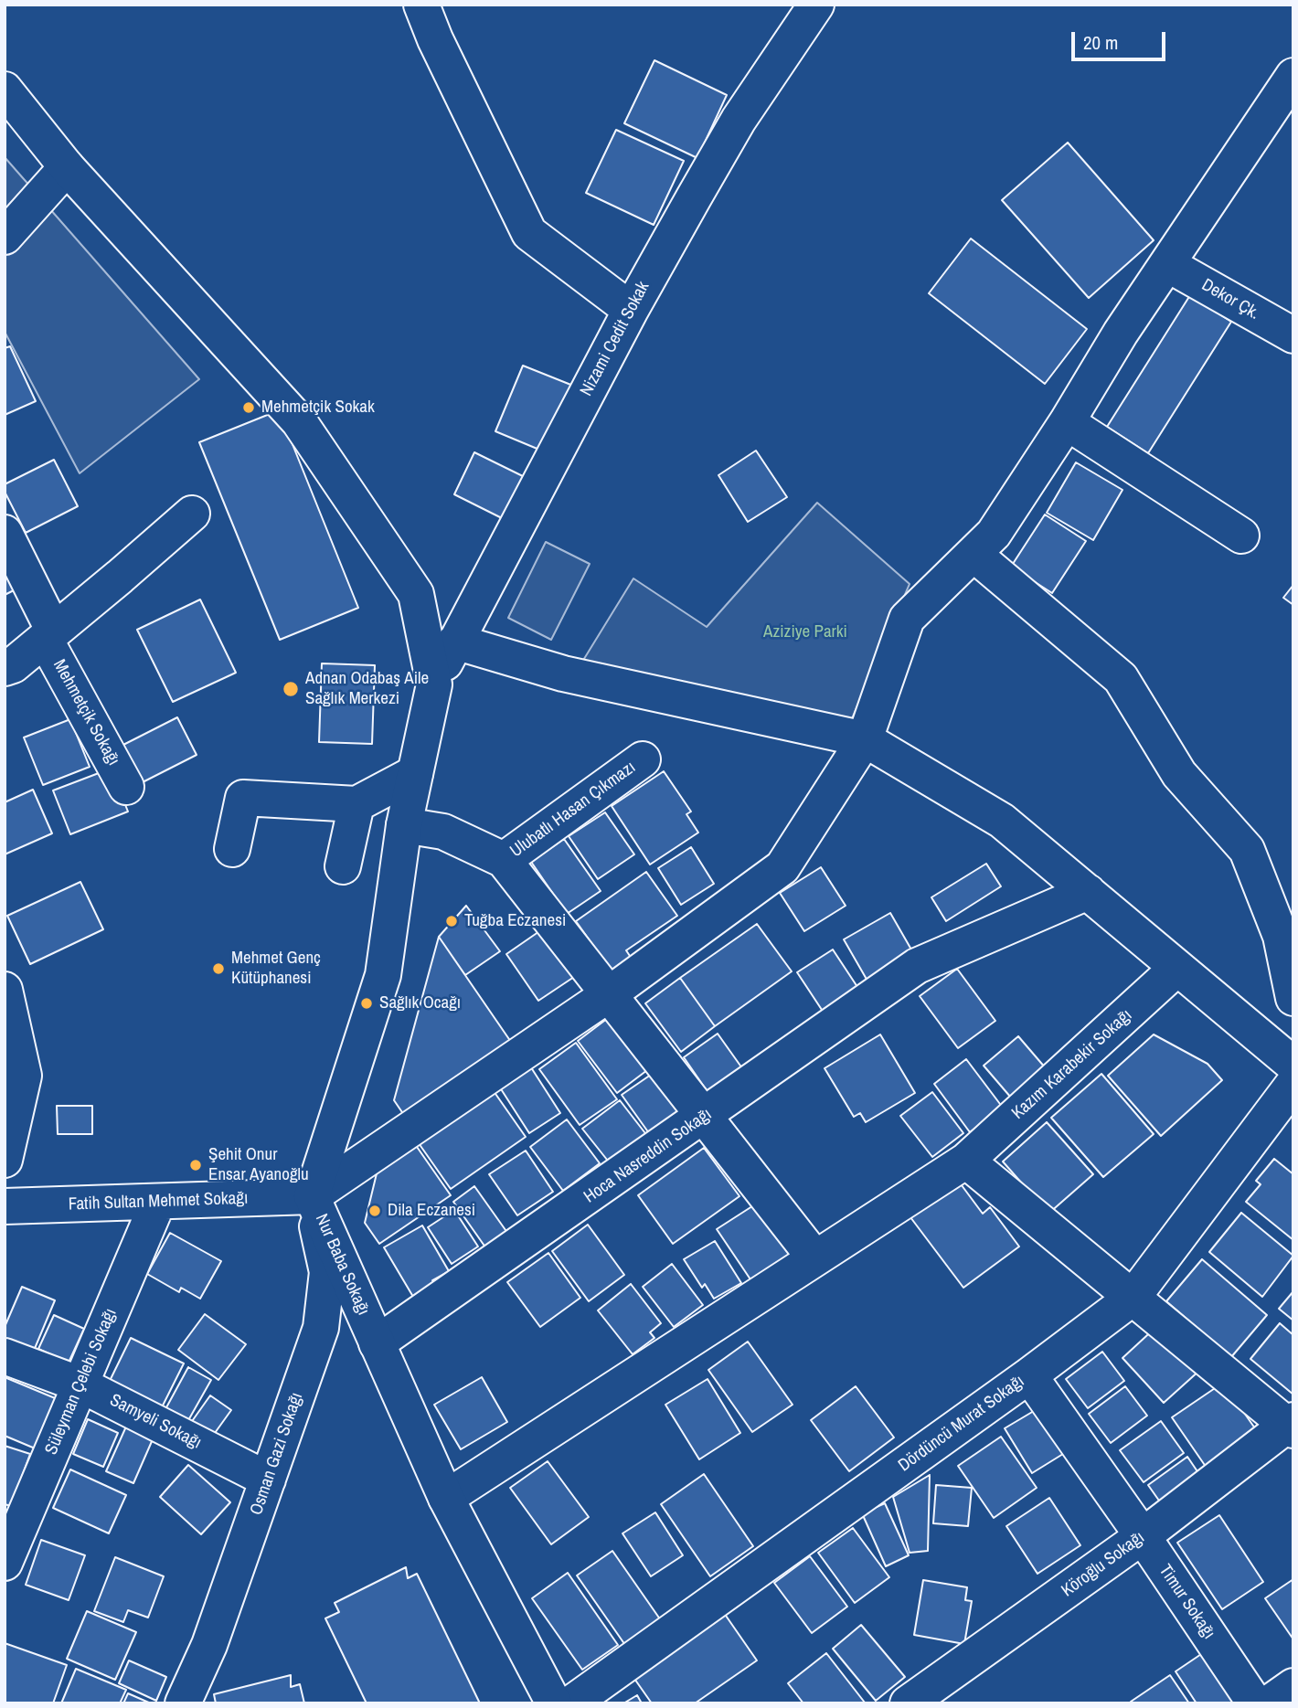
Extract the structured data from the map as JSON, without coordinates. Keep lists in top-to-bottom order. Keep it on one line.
{"streets":{"street":["Dekor Çk.","Nizami Cedit Sokak","Mehmetçik Sokağı","Ulubatlı Hasan Çıkmazı","Kazım Karabekir Sokağı","Hoca Nasreddin Sokağı","Fatih Sultan Mehmet Sokağı","Nur Baba Sokağı","Süleyman Çelebi Sokağı","Samyeli Sokağı","Dördüncü Murat Sokağı","Osman Gazi Sokağı","Köroğlu Sokağı","Timur Sokağı"]},"crossings":[["Nizami Cedit Sokak","Nur Baba Sokağı"],["Kazım Karabekir Sokağı","Nur Baba Sokağı"],["Hoca Nasreddin Sokağı","Nur Baba Sokağı"],["Fatih Sultan Mehmet Sokağı","Nur Baba Sokağı"],["Fatih Sultan Mehmet Sokağı","Süleyman Çelebi Sokağı"],["Fatih Sultan Mehmet Sokağı","Osman Gazi Sokağı"],["Nur Baba Sokağı","Osman Gazi Sokağı"],["Süleyman Çelebi Sokağı","Samyeli Sokağı"],["Samyeli Sokağı","Osman Gazi Sokağı"],["Dördüncü Murat Sokağı","Timur Sokağı"],["Köroğlu Sokağı","Timur Sokağı"]],"parks":["Aziziye Parki"],"places":["Mehmetçik Sokak","Adnan Odabaş Aile Sağlık Merkezi","Tuğba Eczanesi","Mehmet Genç Kütüphanesi","Sağlık Ocağı","Şehit Onur Ensar Ayanoğlu","Dila Eczanesi"],"scale_bar":"20 m"}
